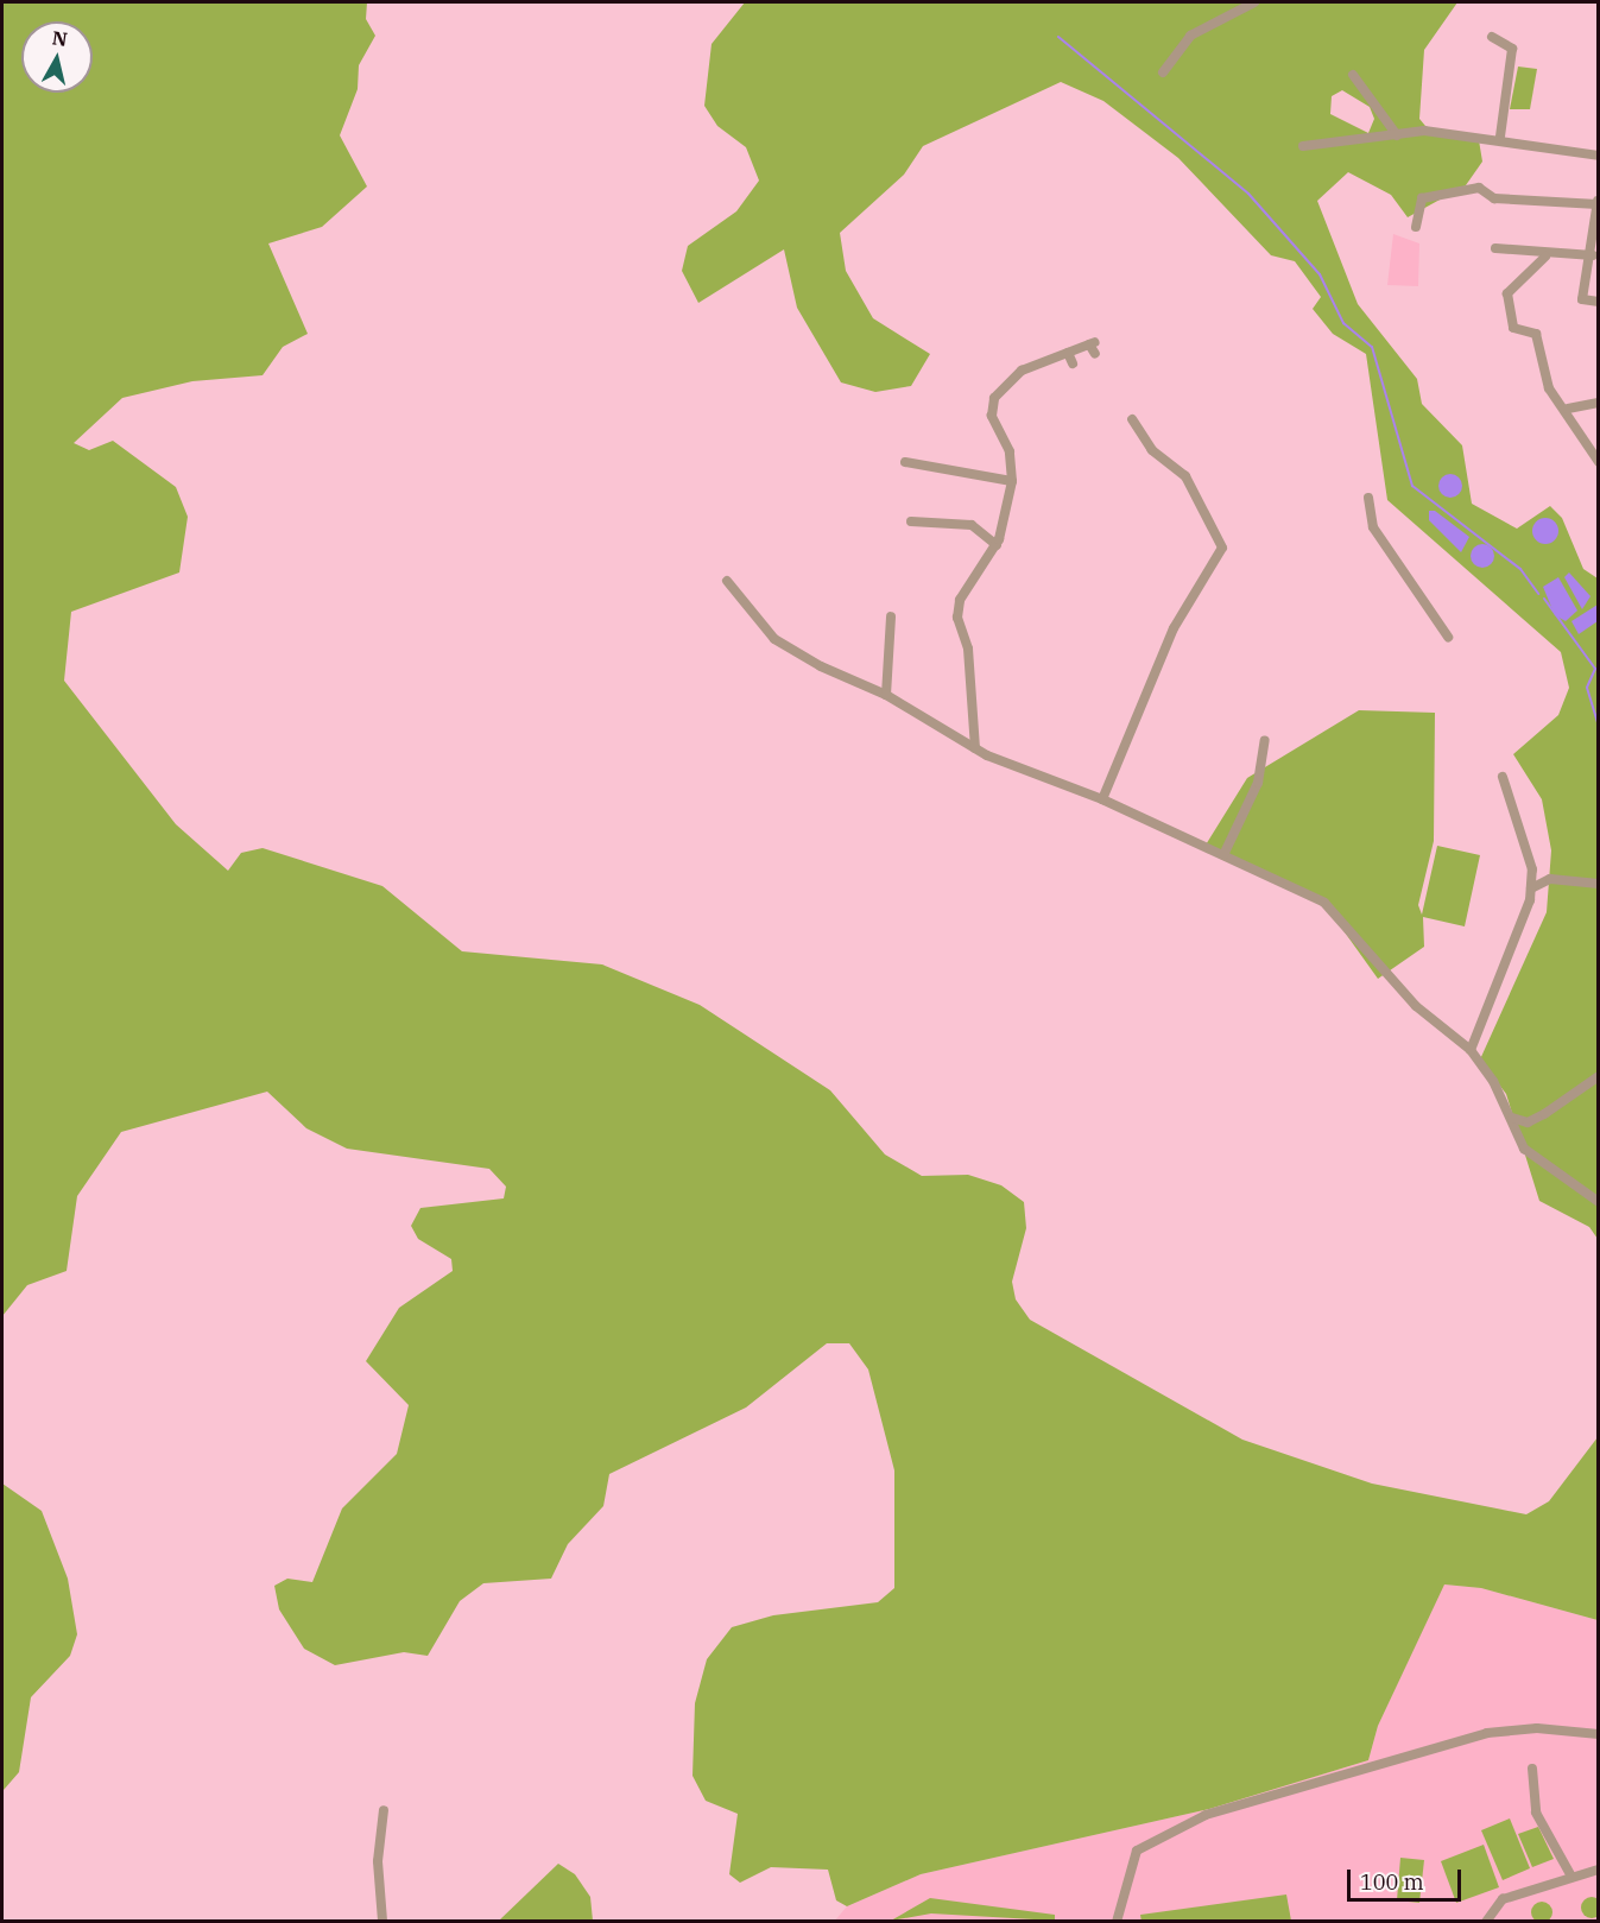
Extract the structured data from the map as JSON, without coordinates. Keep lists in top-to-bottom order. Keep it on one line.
{"scale_bar":"100 m","north":"top"}
